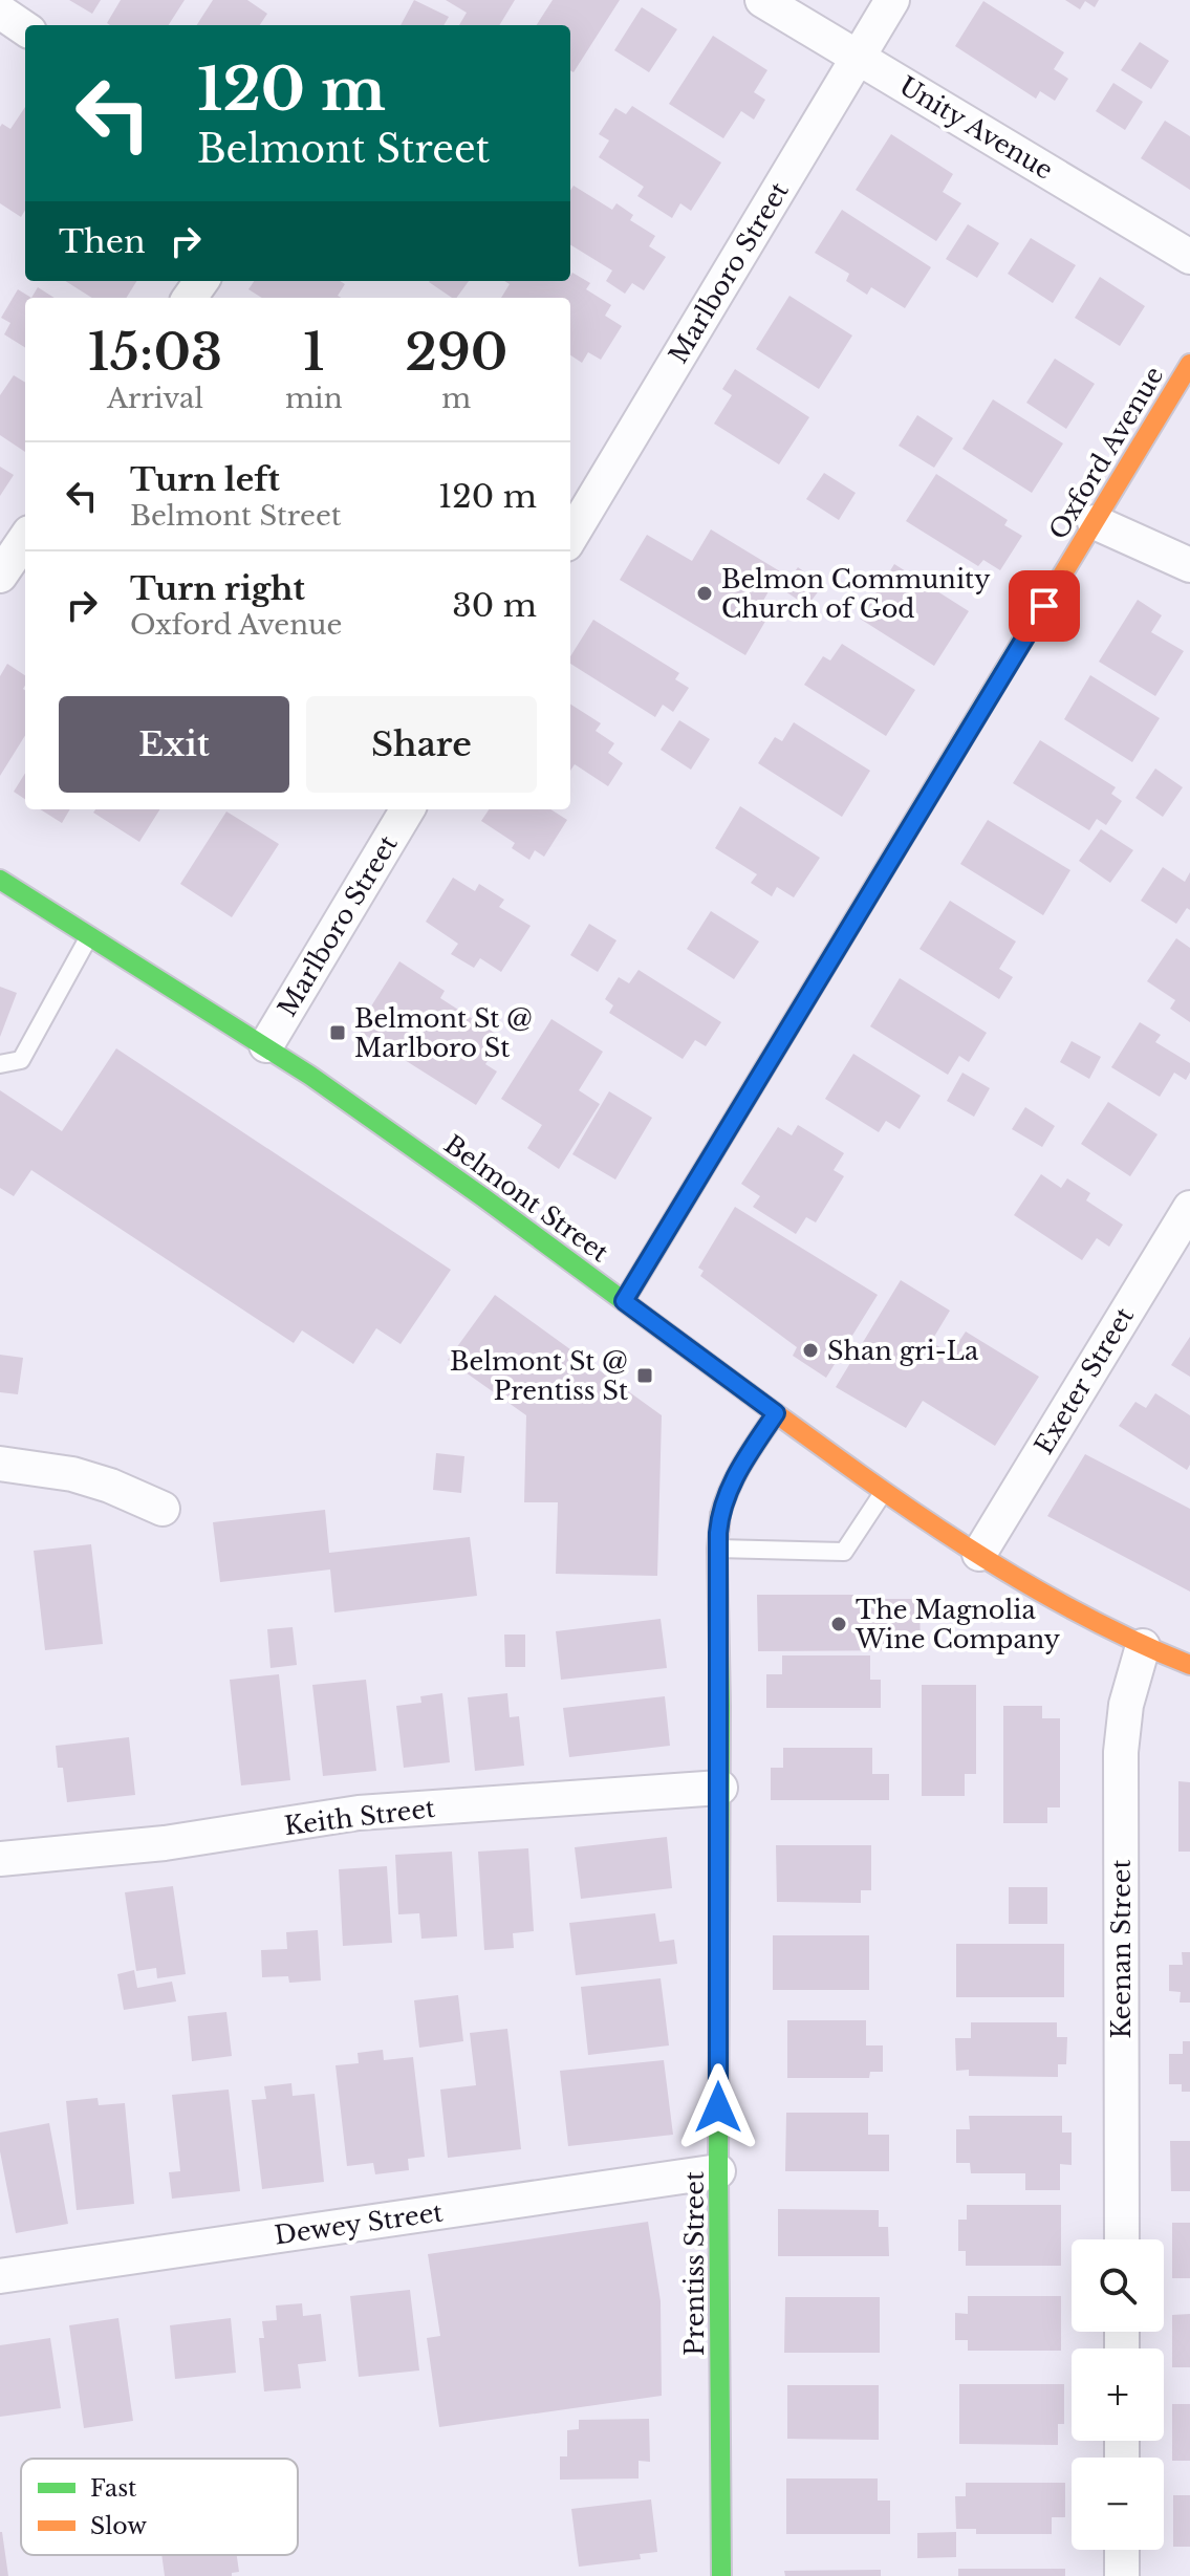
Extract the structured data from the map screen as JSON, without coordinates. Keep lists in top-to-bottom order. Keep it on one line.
{"streets":{"street":["Unity Avenue","Marlboro Street","Oxford Avenue","Belmont Street","Exeter Street","Keith Street","Keenan Street","Dewey Street","Prentiss Street"]},"crossings":[["Unity Avenue","Marlboro Street"],["Marlboro Street","Belmont Street"],["Oxford Avenue","Belmont Street"],["Belmont Street","Exeter Street"],["Belmont Street","Keenan Street"],["Belmont Street","Prentiss Street"],["Keith Street","Prentiss Street"],["Dewey Street","Prentiss Street"]],"places":{"other":["Belmon Community Church of God","Shan gri-La","The Magnolia Wine Company"],"transit":["Belmont St @ Marlboro St","Belmont St @ Prentiss St"]},"legend":["Fast","Slow"],"page":{"turn":["120 m","Belmont Street"],"then":"Then","eta":["15:03","Arrival","1","min","290","m"],"list":[{"name":"Turn left","note":"Belmont Street","value":"120 m"},{"name":"Turn right","note":"Oxford Avenue","value":"30 m"}],"buttons":["Exit","Share"],"map_buttons":["+","−"]}}
